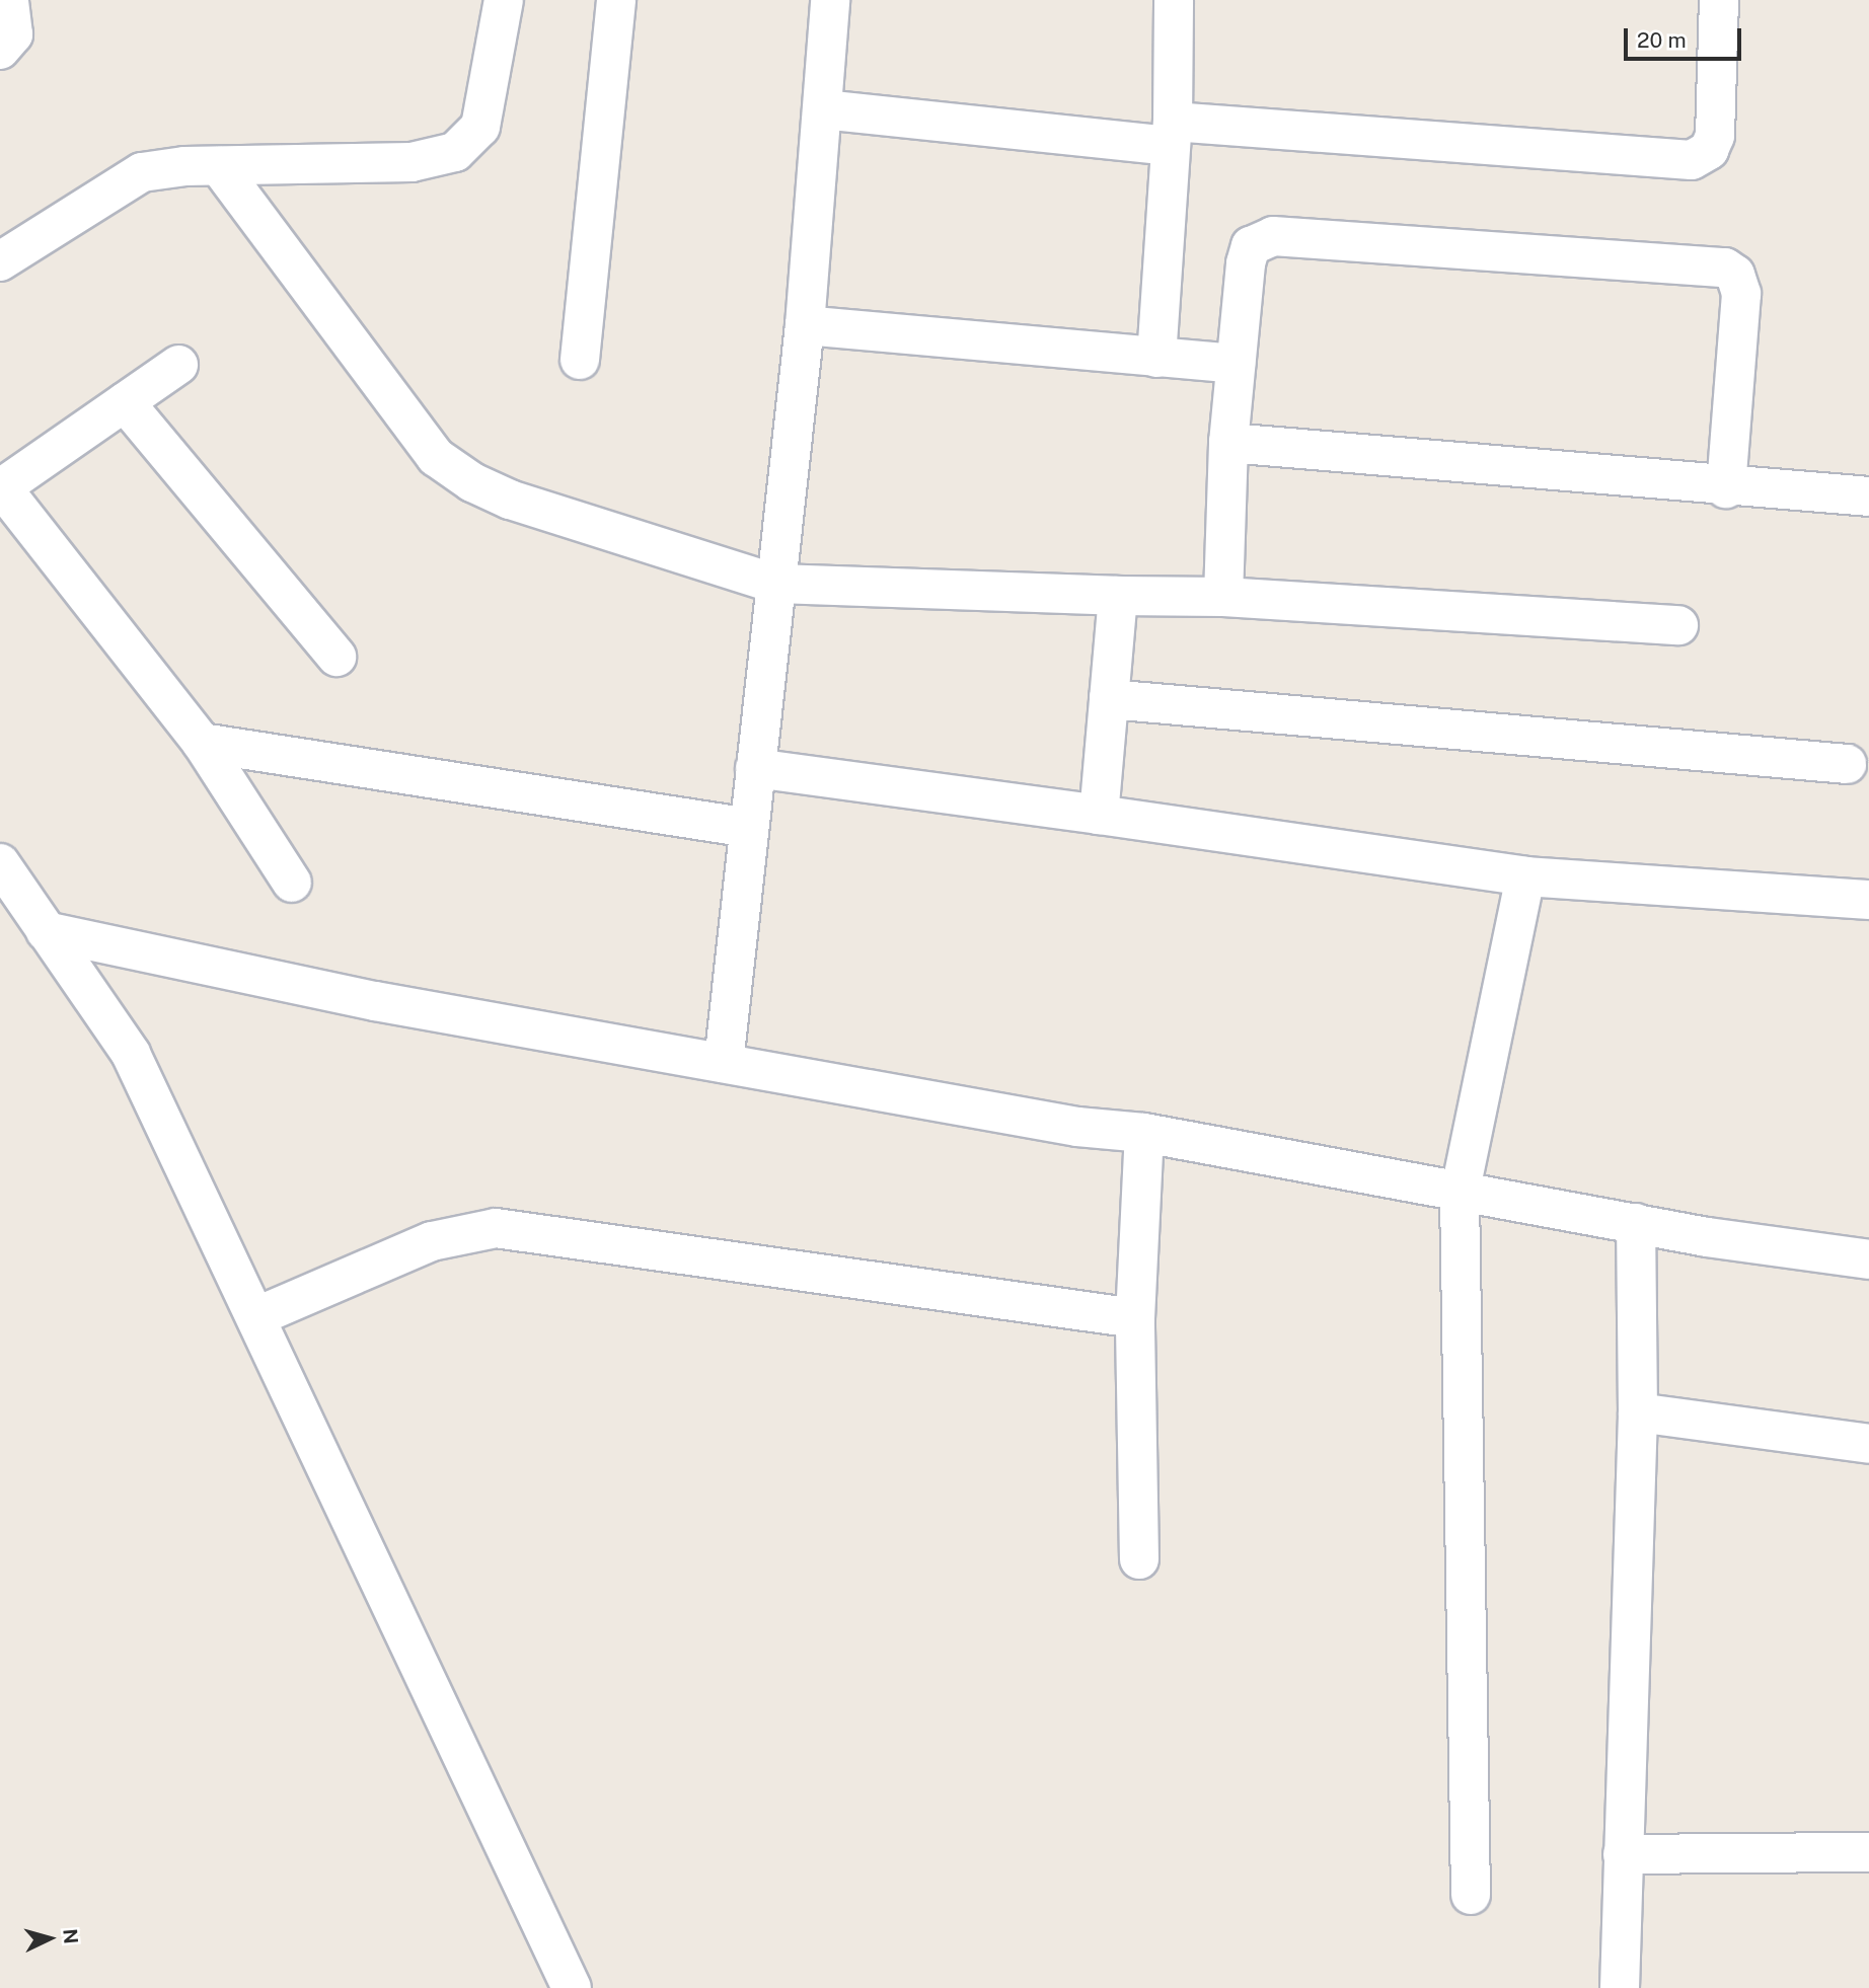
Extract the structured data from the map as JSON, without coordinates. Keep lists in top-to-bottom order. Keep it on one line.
{"scale_bar":"20 m","north":"right"}
